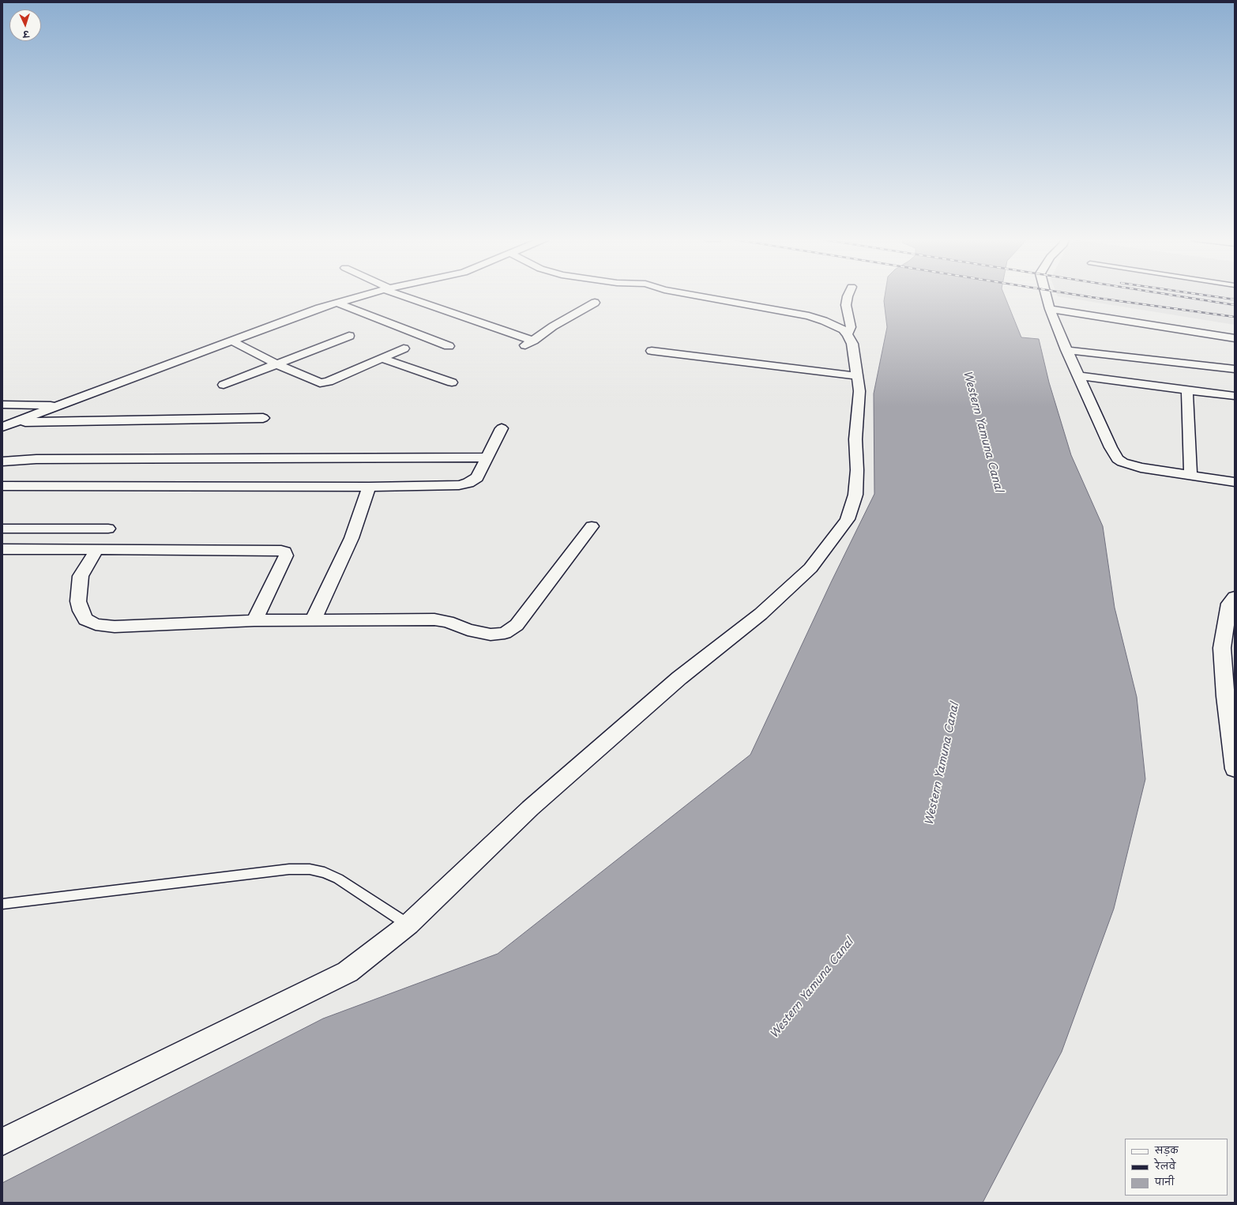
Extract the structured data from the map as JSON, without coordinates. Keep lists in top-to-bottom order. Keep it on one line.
{"water":["Western Yamuna Canal"],"legend":["सड़क","रेलवे","पानी"],"north":"bottom"}
